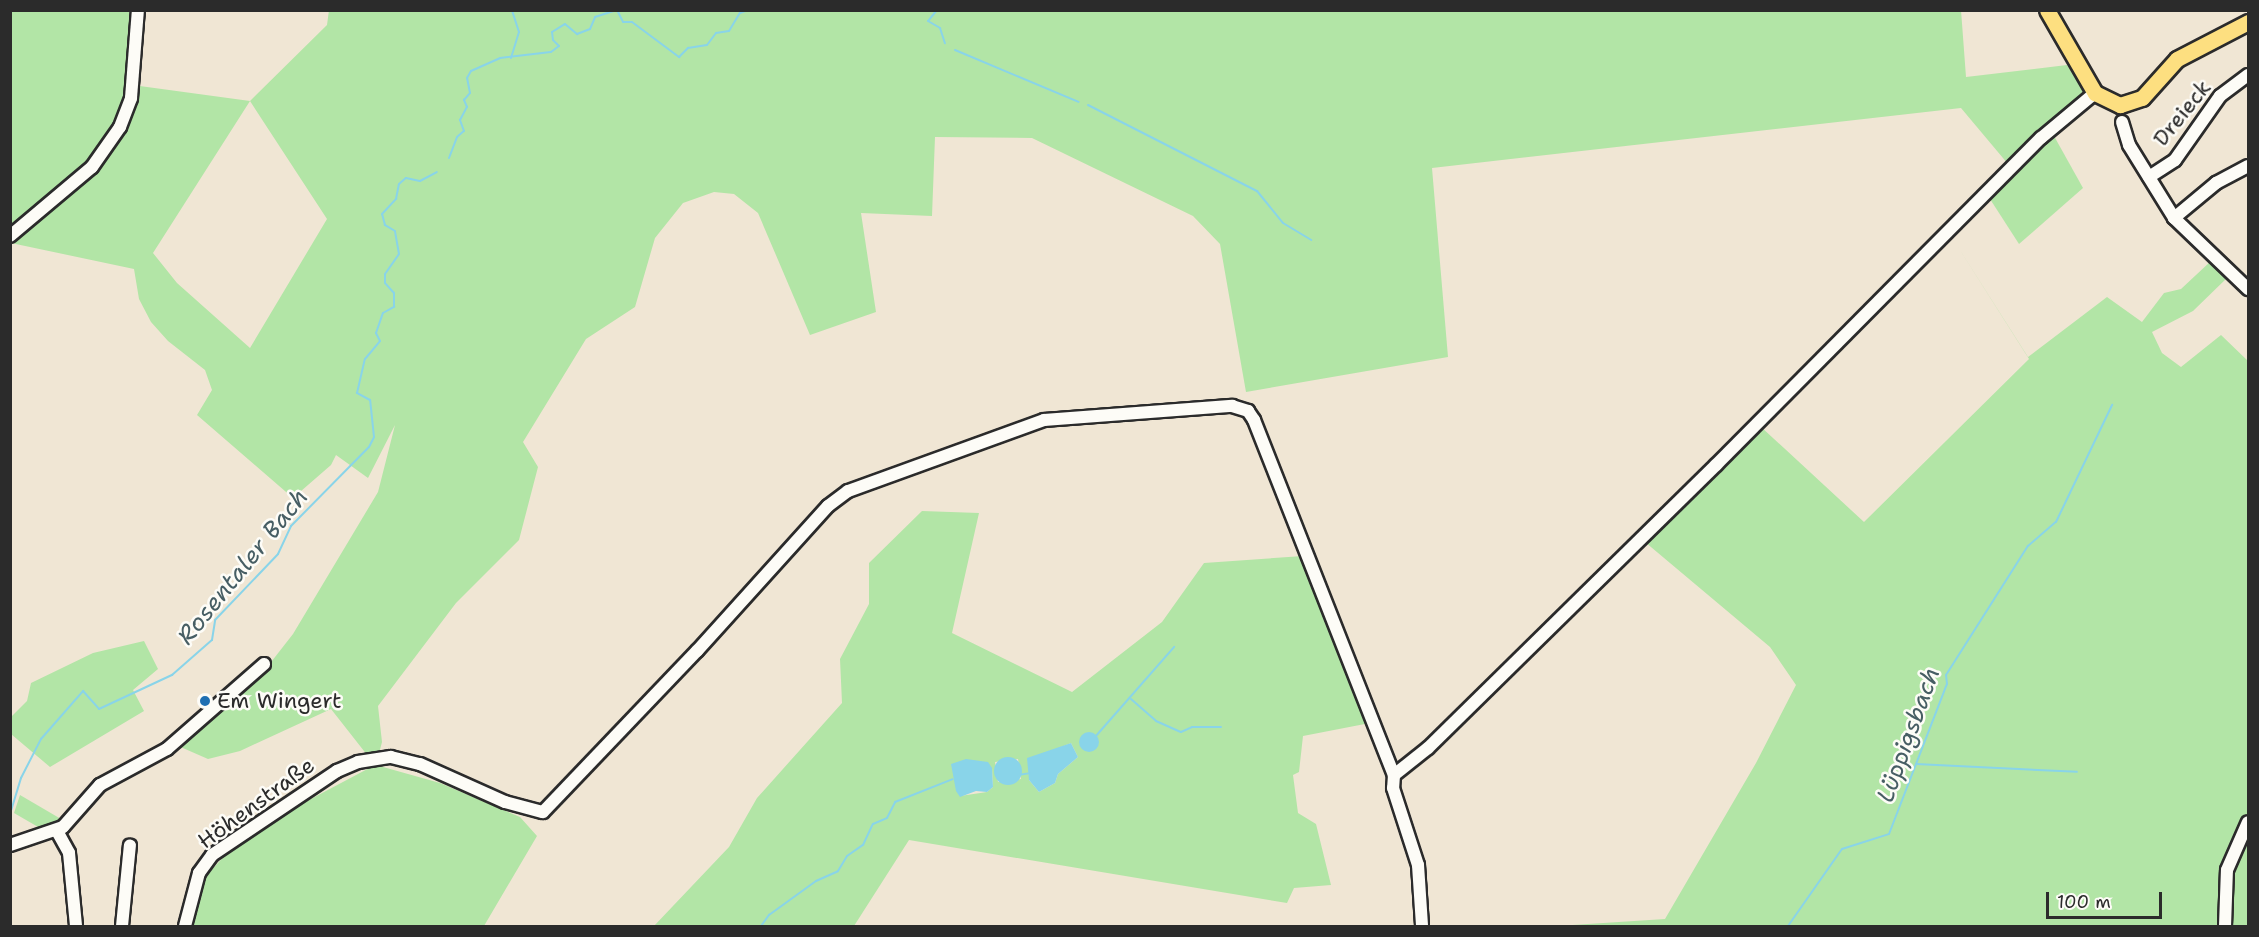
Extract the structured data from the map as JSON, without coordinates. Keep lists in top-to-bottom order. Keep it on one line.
{"streets":{"street":["Dreieck","Höhenstraße"]},"water":["Rosentaler Bach","Lüppigsbach"],"places":["Em Wingert"],"scale_bar":"100 m"}
